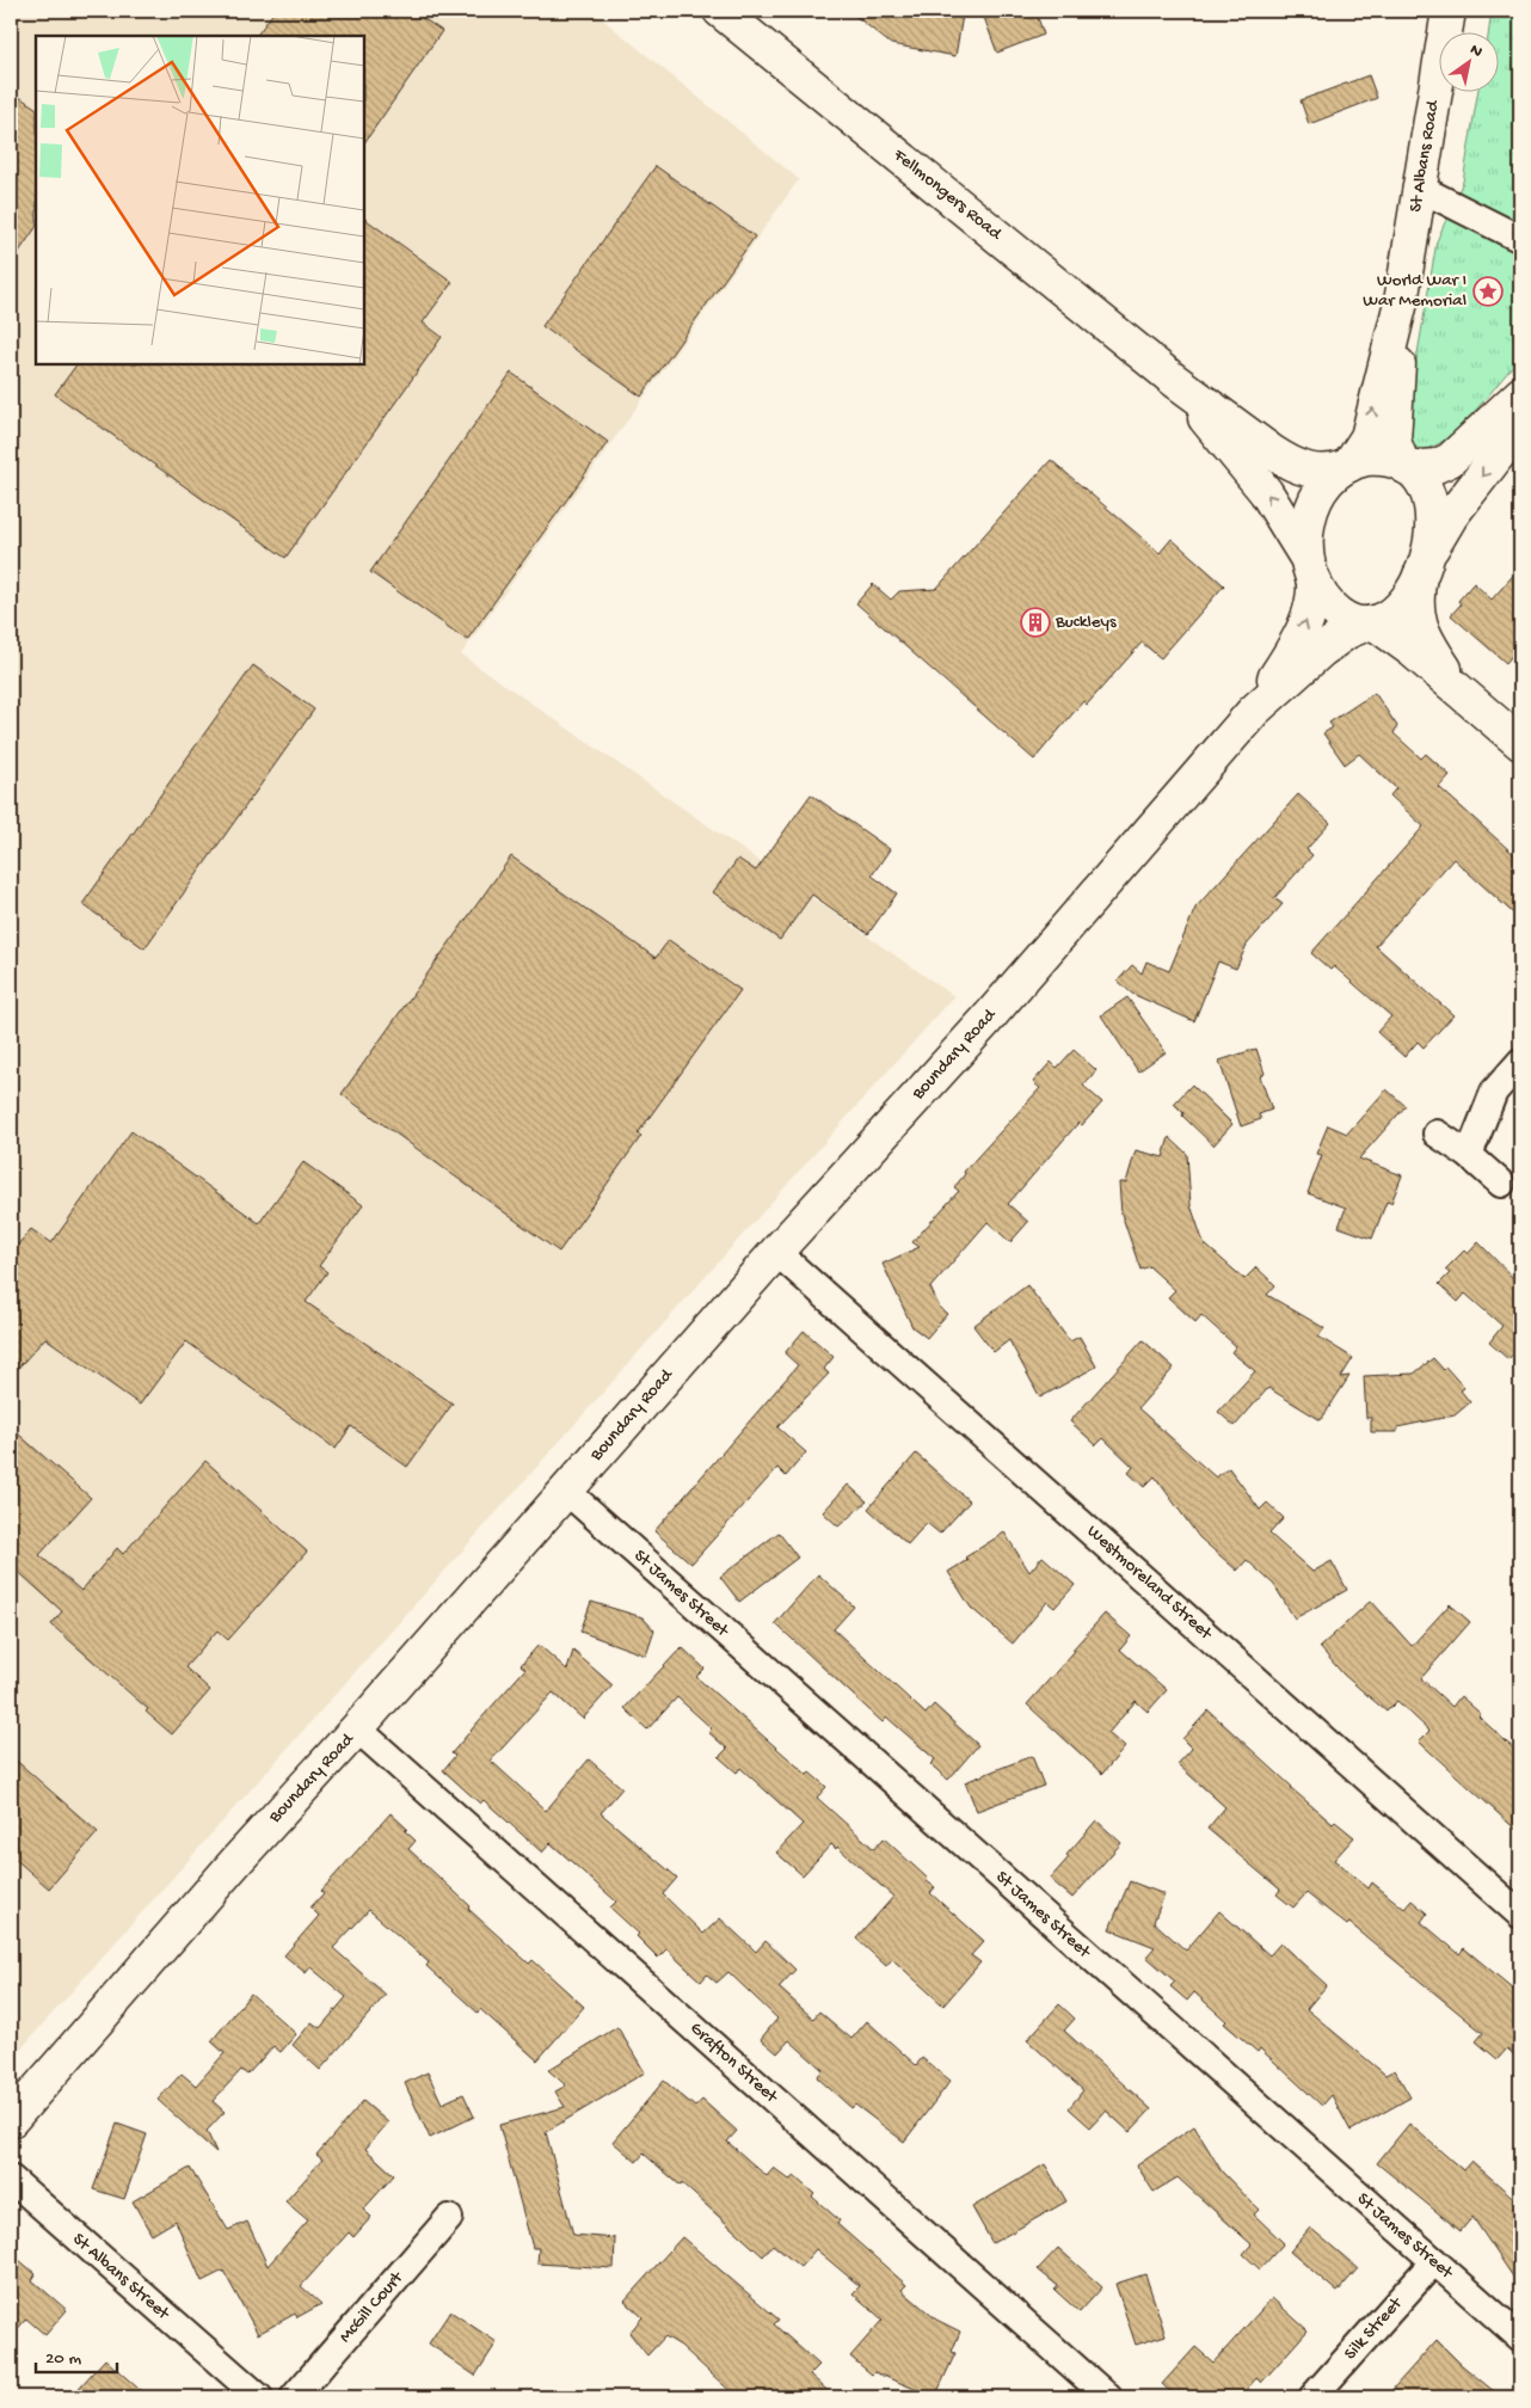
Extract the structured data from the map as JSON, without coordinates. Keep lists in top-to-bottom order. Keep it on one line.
{"streets":{"street":["St Albans Road","Fellmongers Road","Boundary Road","Westmoreland Street","St James Street","Grafton Street","St Albans Street","McGill Court","Silk Street"]},"crossings":[["St Albans Road","Fellmongers Road"],["St Albans Road","Boundary Road"],["Fellmongers Road","Boundary Road"],["Boundary Road","Westmoreland Street"],["Boundary Road","St James Street"],["Boundary Road","Grafton Street"],["St James Street","Silk Street"]],"places":{"place":["World War I War Memorial"],"building":["Buckleys"]},"scale_bar":"20 m","north":"top right"}
